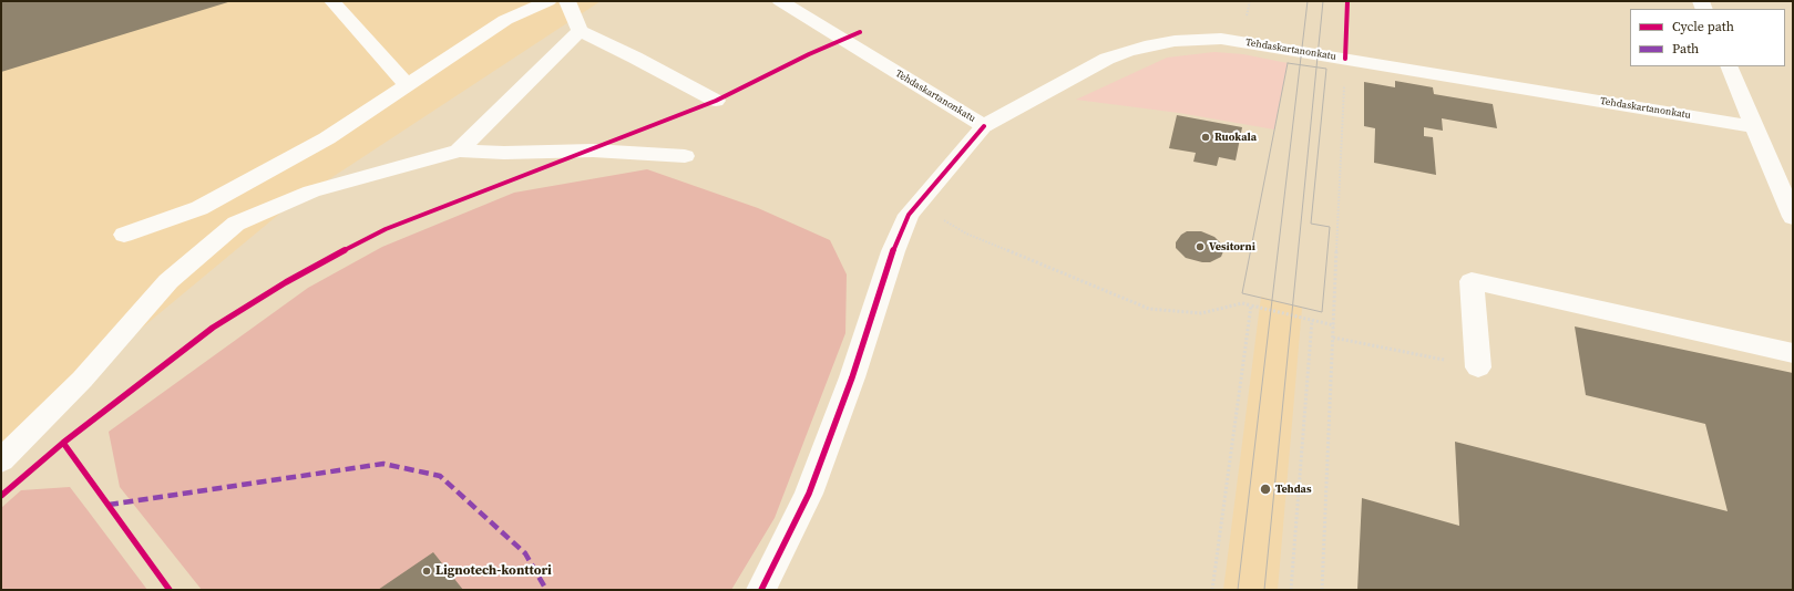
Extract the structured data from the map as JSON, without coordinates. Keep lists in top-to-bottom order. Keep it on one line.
{"streets":{"street":["Tehdaskartanonkatu"]},"places":["Ruokala","Vesitorni","Tehdas","Lignotech-konttori"],"legend":["Cycle path","Path"]}
